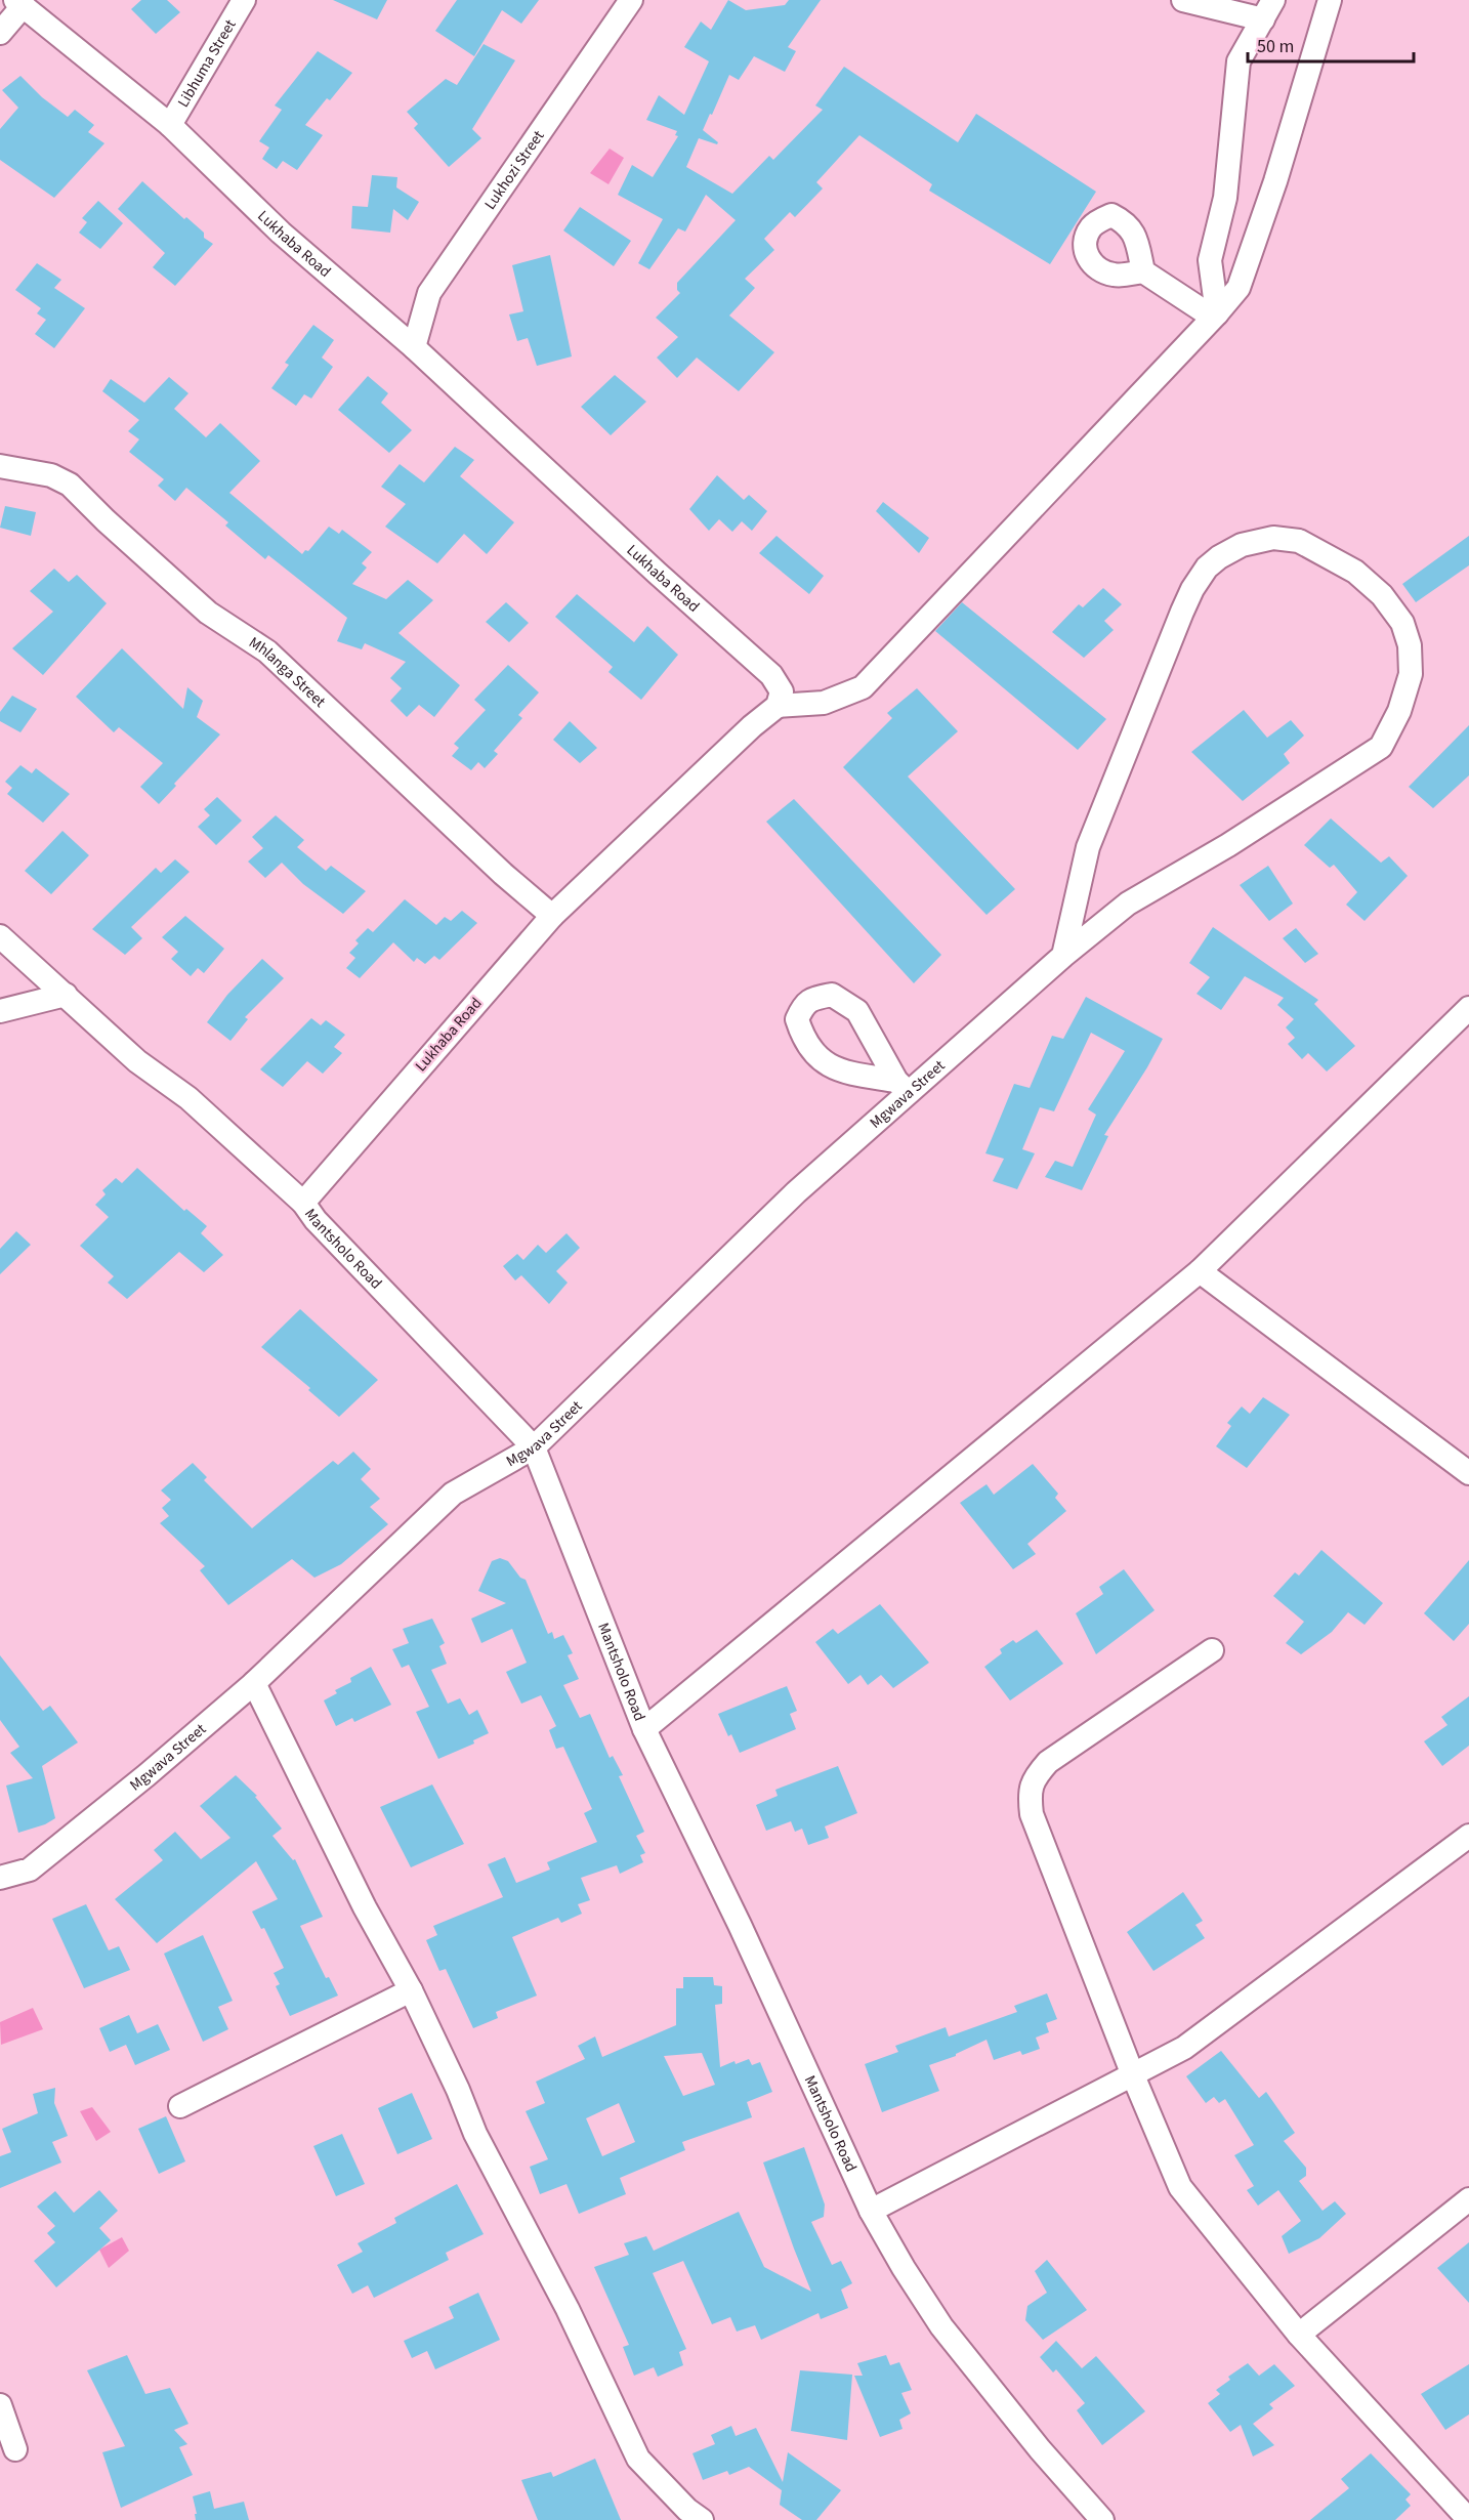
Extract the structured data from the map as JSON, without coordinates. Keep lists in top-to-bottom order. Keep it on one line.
{"streets":{"street":["Libhuma Street","Lukhozi Street","Lukhaba Road","Mhlanga Street","Mgwava Street","Mantsholo Road"]},"crossings":[["Libhuma Street","Lukhaba Road"],["Lukhozi Street","Lukhaba Road"],["Lukhaba Road","Mhlanga Street"],["Lukhaba Road","Mantsholo Road"],["Mgwava Street","Mantsholo Road"]],"scale_bar":"50 m"}
